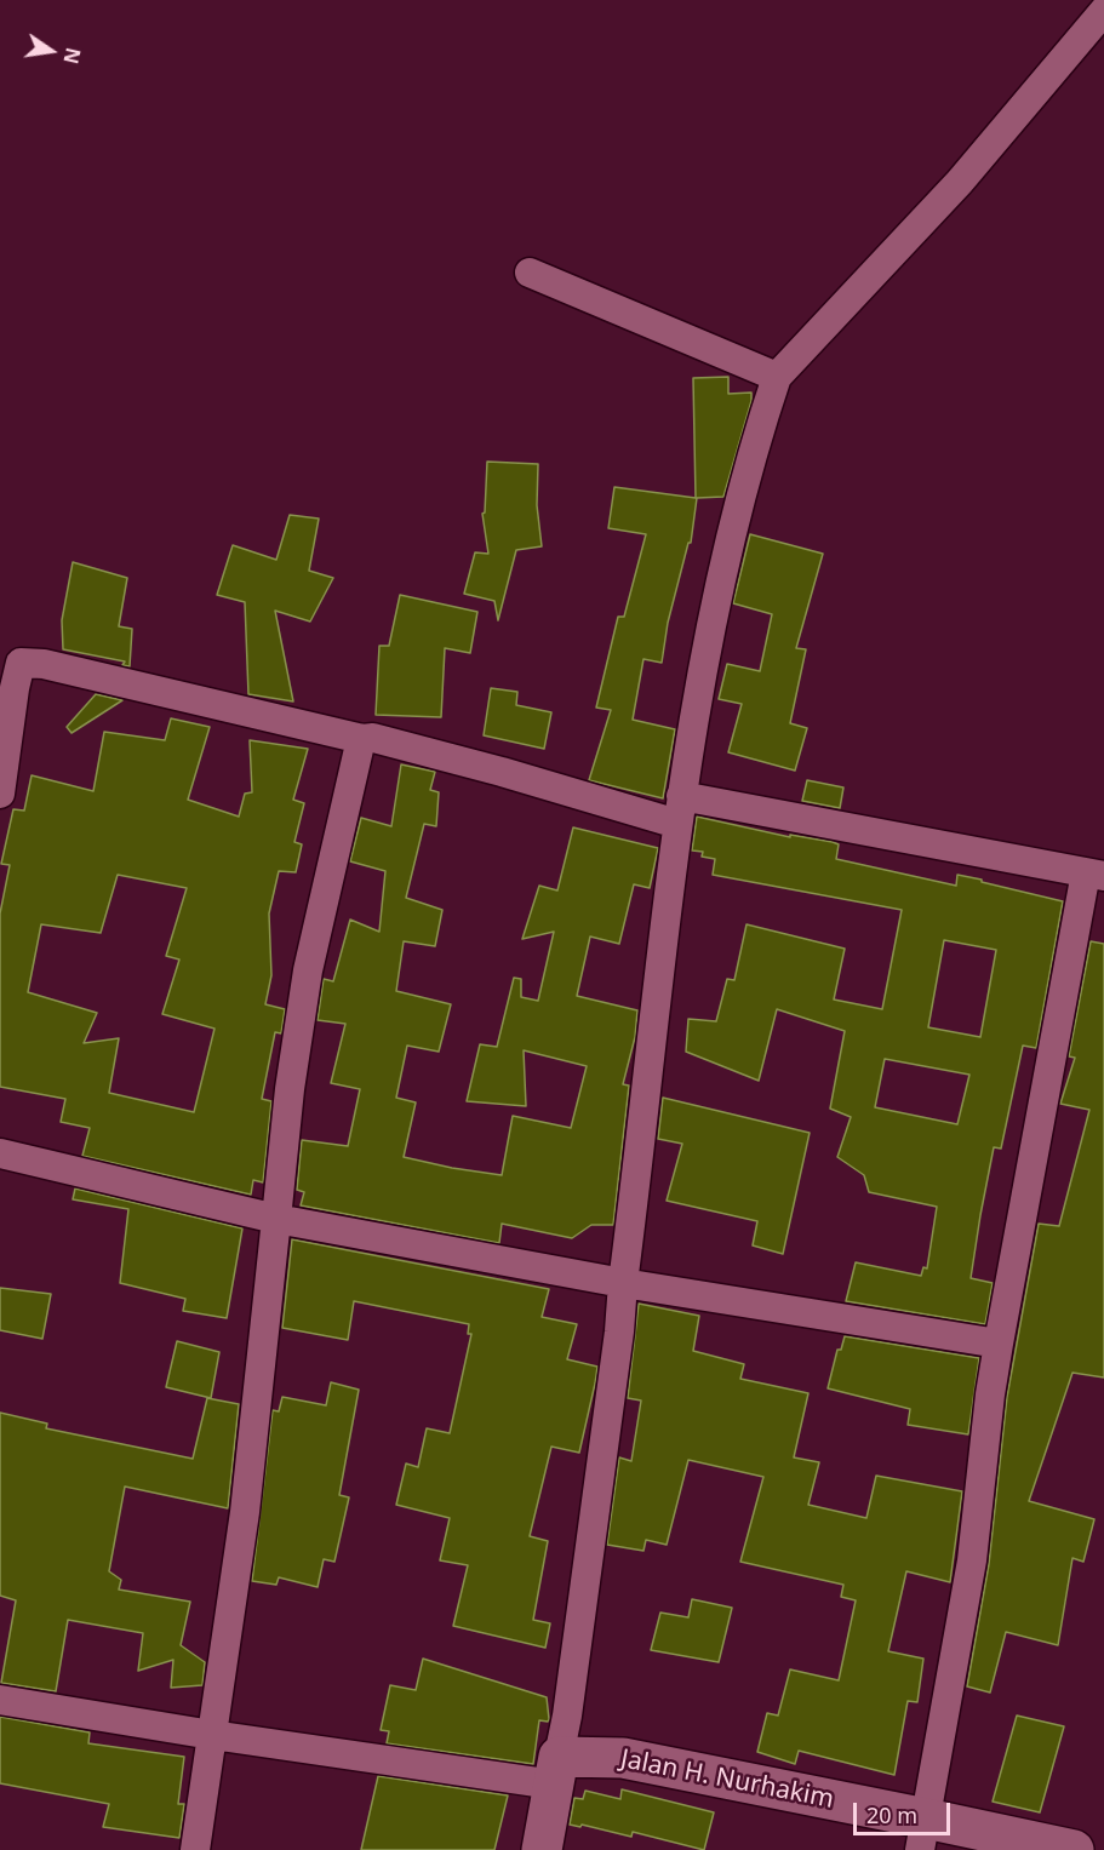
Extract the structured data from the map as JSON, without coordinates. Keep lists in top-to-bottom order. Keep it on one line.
{"streets":{"main road":["Jalan H. Nurhakim"]},"scale_bar":"20 m","north":"right"}
